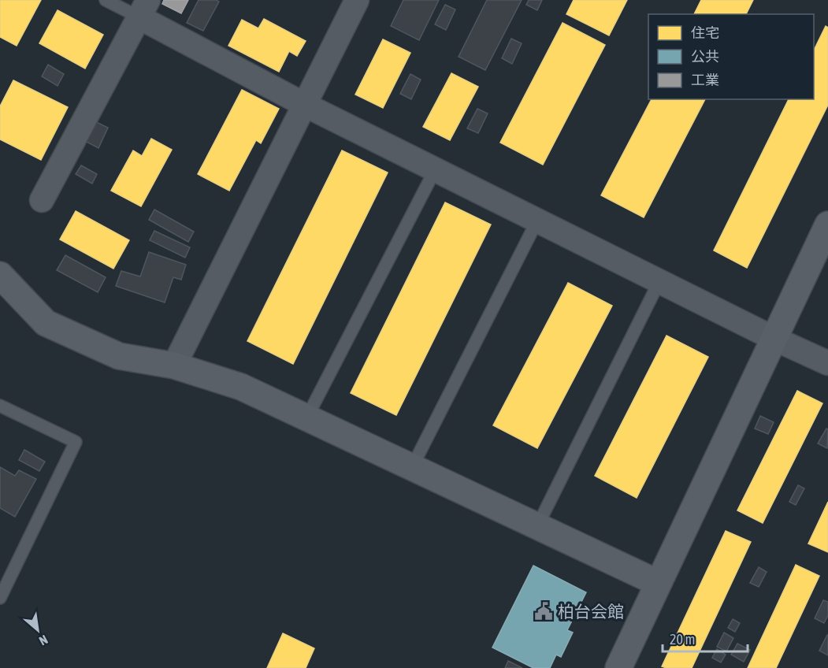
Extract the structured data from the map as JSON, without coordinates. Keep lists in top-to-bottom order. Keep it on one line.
{"places":{"public building":["柏台会館"]},"legend":["住宅","公共","工業"],"scale_bar":"20 m","north":"bottom right"}
